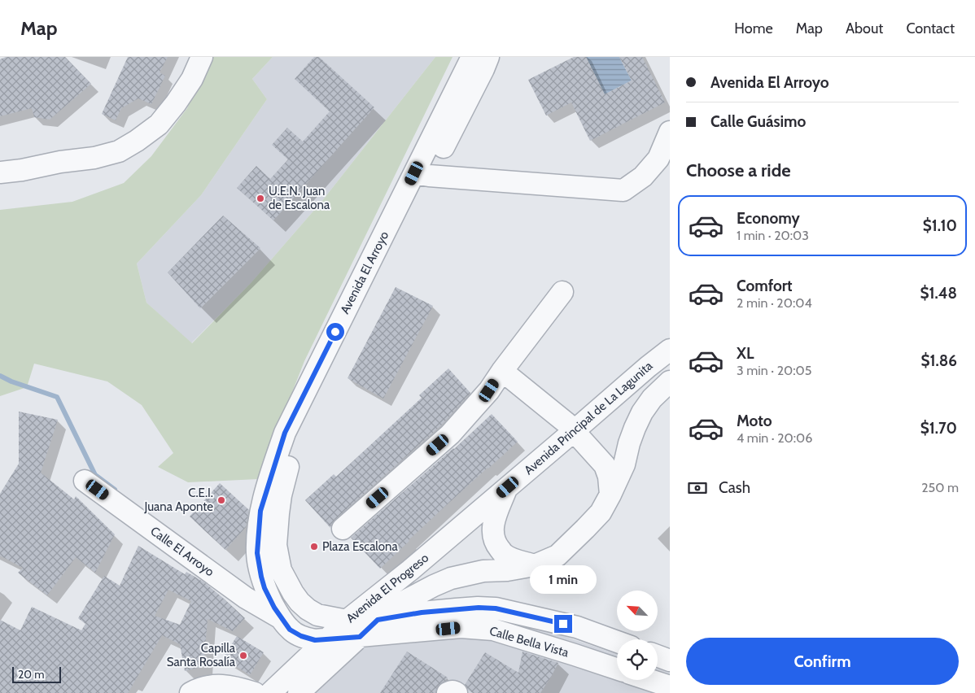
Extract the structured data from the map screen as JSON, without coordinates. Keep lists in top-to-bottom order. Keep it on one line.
{"streets":{"street":["Avenida El Arroyo","Avenida Principal de La Lagunita","Calle El Arroyo","Avenida El Progreso","Calle Bella Vista"]},"crossings":[["Avenida El Arroyo","Calle El Arroyo"],["Avenida El Arroyo","Avenida El Progreso"],["Avenida El Arroyo","Calle Bella Vista"],["Avenida Principal de La Lagunita","Avenida El Progreso"],["Avenida El Progreso","Calle Bella Vista"]],"places":["U.E.N. Juan de Escalona","C.E.I. Juana Aponte","Plaza Escalona","Capilla Santa Rosalía"],"scale_bar":"20 m","north":"top left","page":{"header":"Map","nav":["Home","Map","About","Contact"],"banner":["Avenida El Arroyo","Calle Guásimo"],"heading":"Choose a ride","list":[{"name":"Economy","note":"1 min · 20:03","value":"$1.10"},{"name":"Comfort","note":"2 min · 20:04","value":"$1.48"},{"name":"XL","note":"3 min · 20:05","value":"$1.86"},{"name":"Moto","note":"4 min · 20:06","value":"$1.70"}],"pay":["Cash","250 m"],"bubble":"1 min","buttons":"Confirm","scale":"20 m"}}
